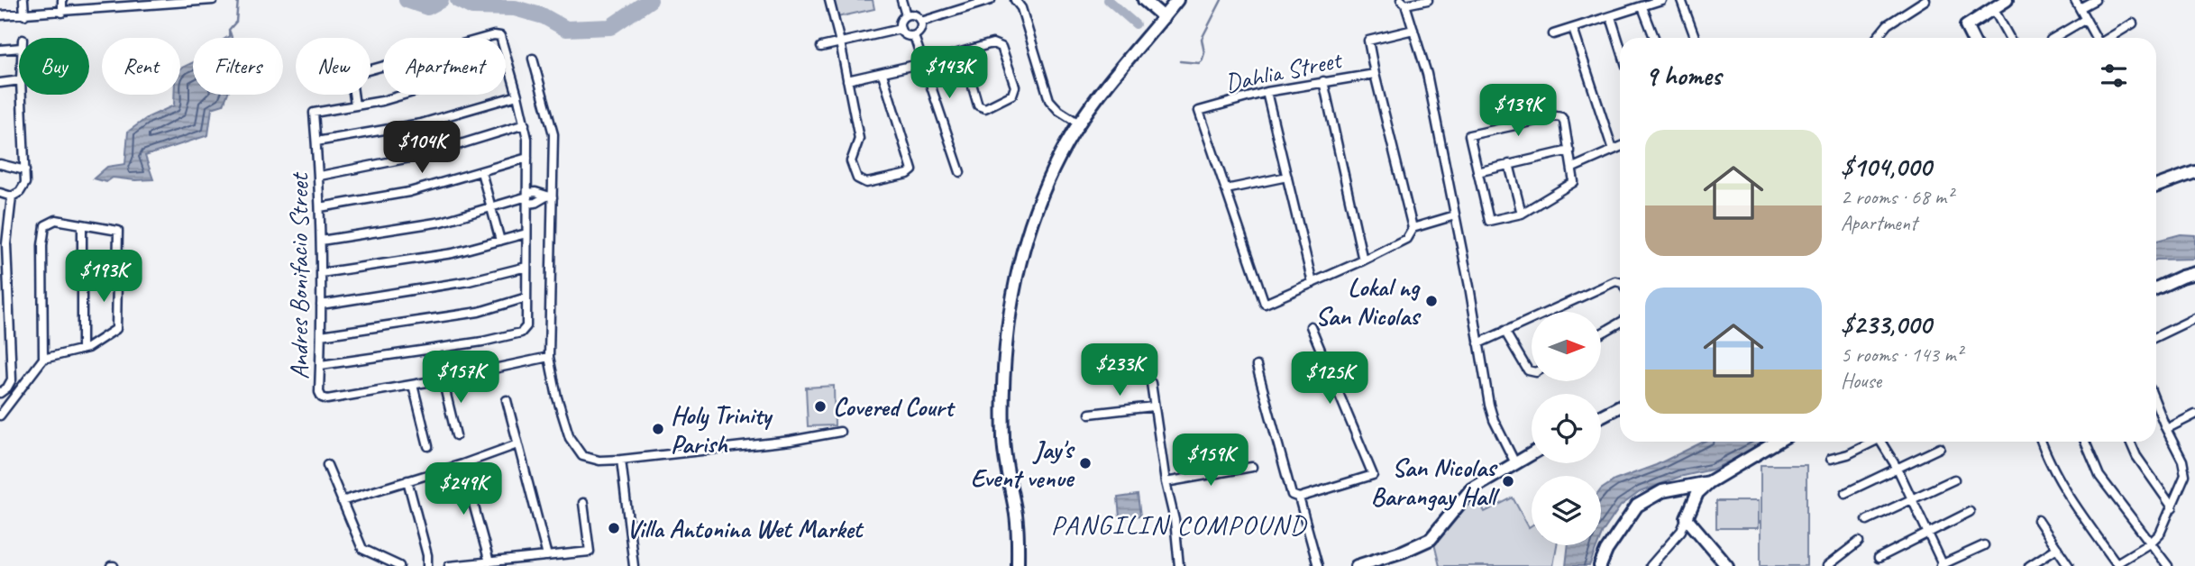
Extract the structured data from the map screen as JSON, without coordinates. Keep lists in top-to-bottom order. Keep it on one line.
{"streets":{"street":["Dahlia Street","Andres Bonifacio Street"]},"districts":["PANGILIN COMPOUND"],"places":["Lokal ng San Nicolas","Covered Court","Holy Trinity Parish","Jay's Event venue","San Nicolas Barangay Hall","Villa Antonina Wet Market"],"north":"right","page":{"chip":["Buy","Rent","Filters","New","Apartment"],"heading":"9 homes","price":["$143K","$139K","$104K","$193K","$233K","$157K","$125K","$159K","$249K"],"list":[{"name":"$104,000","note":"2 rooms · 68 m² · Apartment"},{"name":"$233,000","note":"5 rooms · 143 m² · House"}]}}
